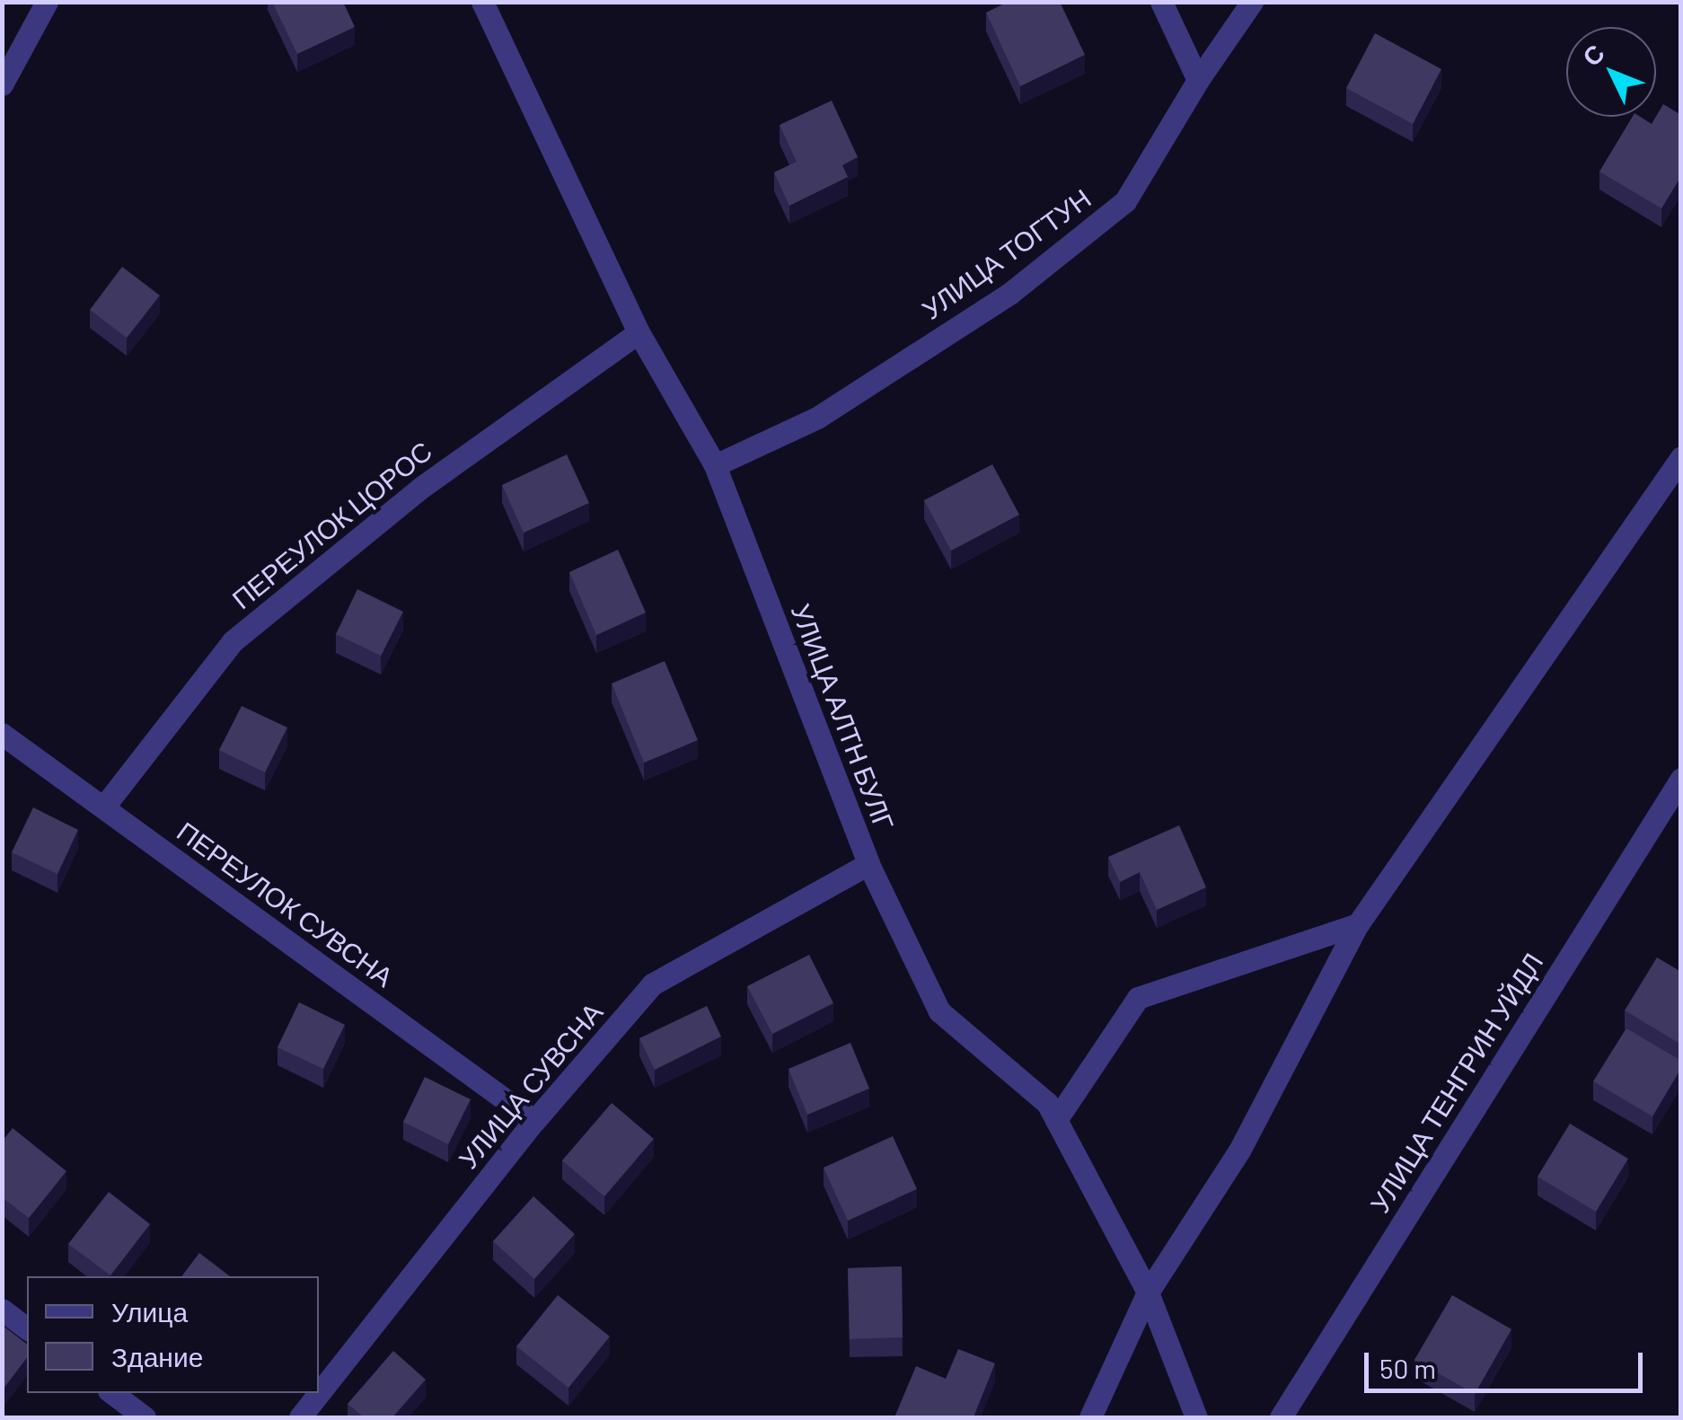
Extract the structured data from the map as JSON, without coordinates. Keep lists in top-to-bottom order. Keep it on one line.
{"streets":{"street":["УЛИЦА ТОГТУН","ПЕРЕУЛОК ЦОРОС","УЛИЦА АЛТН БУЛГ","ПЕРЕУЛОК СУВСНА","УЛИЦА ТЕНГРИН УЙДЛ","УЛИЦА СУВСНА"]},"crossings":[["УЛИЦА ТОГТУН","УЛИЦА АЛТН БУЛГ"],["ПЕРЕУЛОК ЦОРОС","УЛИЦА АЛТН БУЛГ"],["ПЕРЕУЛОК ЦОРОС","ПЕРЕУЛОК СУВСНА"],["УЛИЦА АЛТН БУЛГ","УЛИЦА СУВСНА"],["ПЕРЕУЛОК СУВСНА","УЛИЦА СУВСНА"]],"legend":["Улица","Здание"],"scale_bar":"50 m","north":"top left"}
